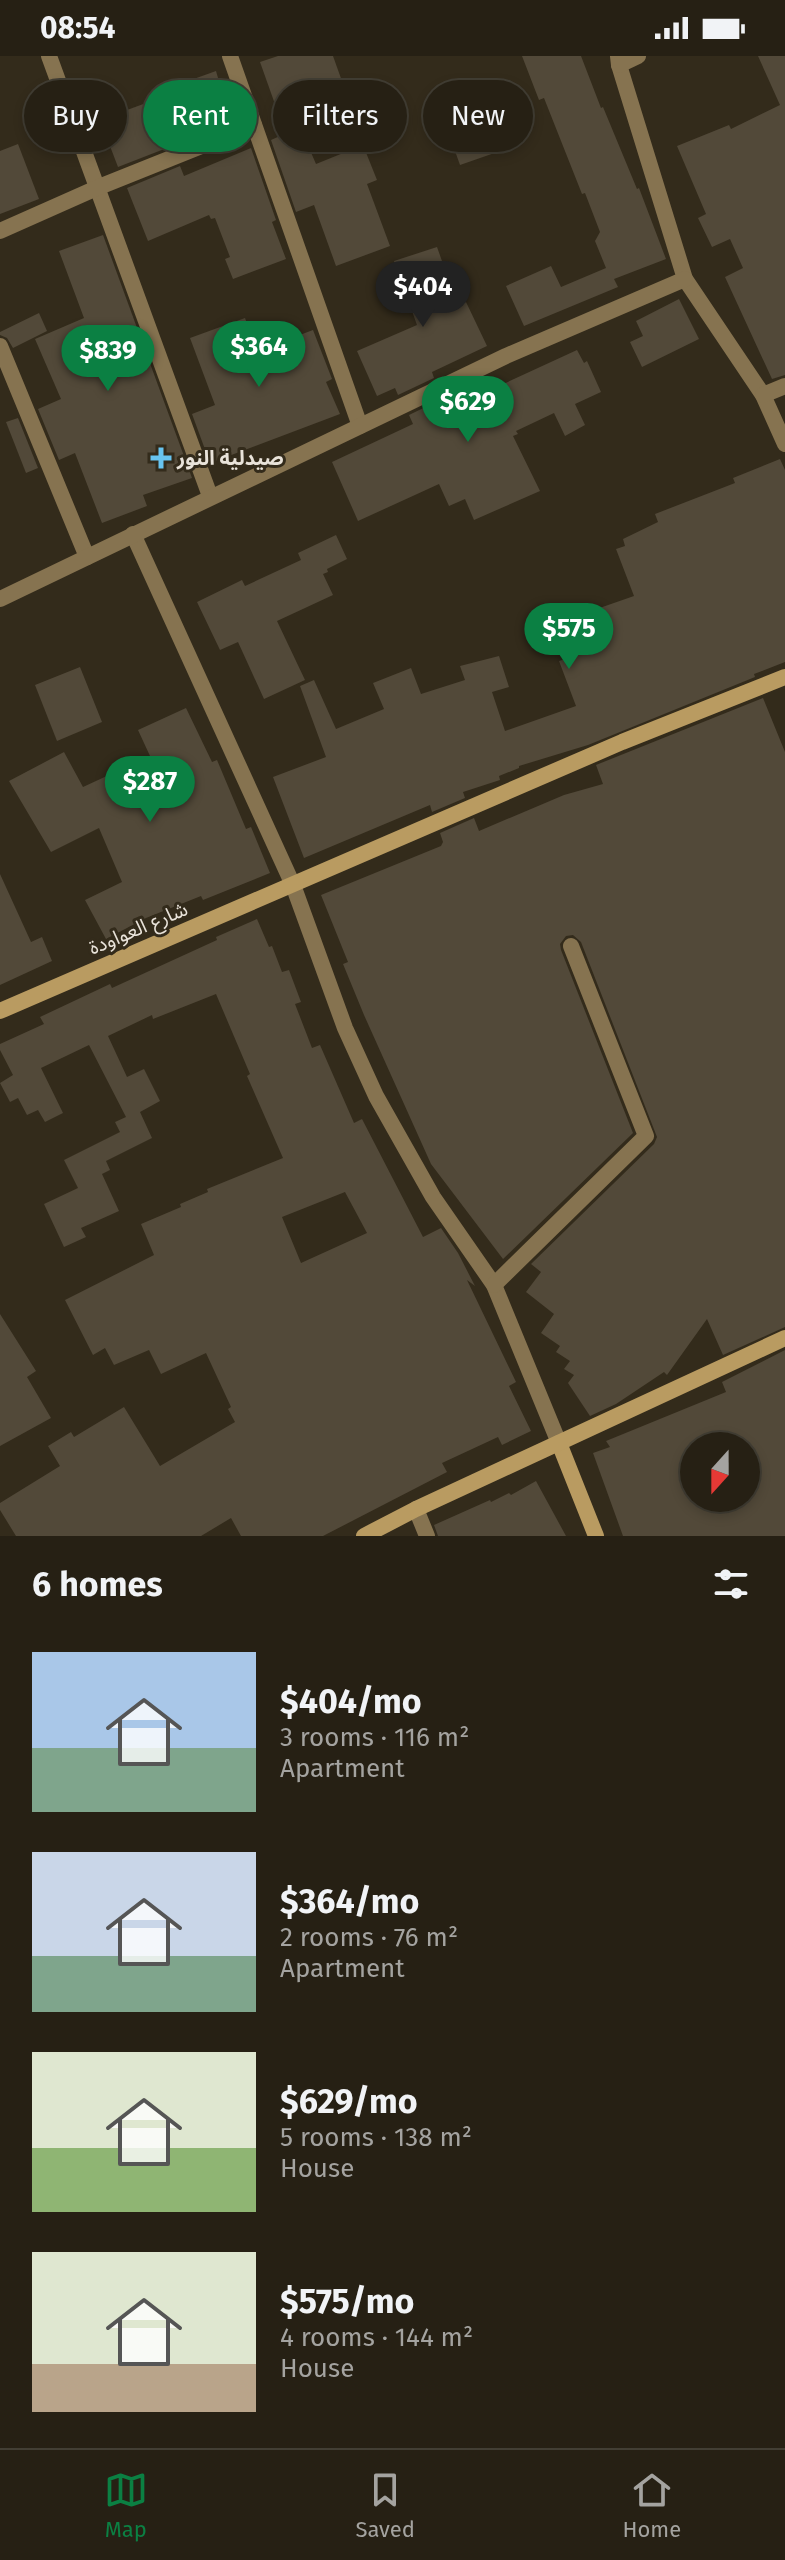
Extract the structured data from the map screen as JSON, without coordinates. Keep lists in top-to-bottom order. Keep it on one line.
{"streets":{"street":["شارع العواودة"]},"places":{"health":["صيدلية النور"]},"north":"bottom","page":{"status":"08:54","chip":["Buy","Rent","Filters","New"],"price":["$404","$364","$839","$629","$575","$287"],"heading":"6 homes","list":[{"name":"$404/mo","note":"3 rooms · 116 m² · Apartment"},{"name":"$364/mo","note":"2 rooms · 76 m² · Apartment"},{"name":"$629/mo","note":"5 rooms · 138 m² · House"},{"name":"$575/mo","note":"4 rooms · 144 m² · House"}],"tabs":["Map","Saved","Home"]}}
